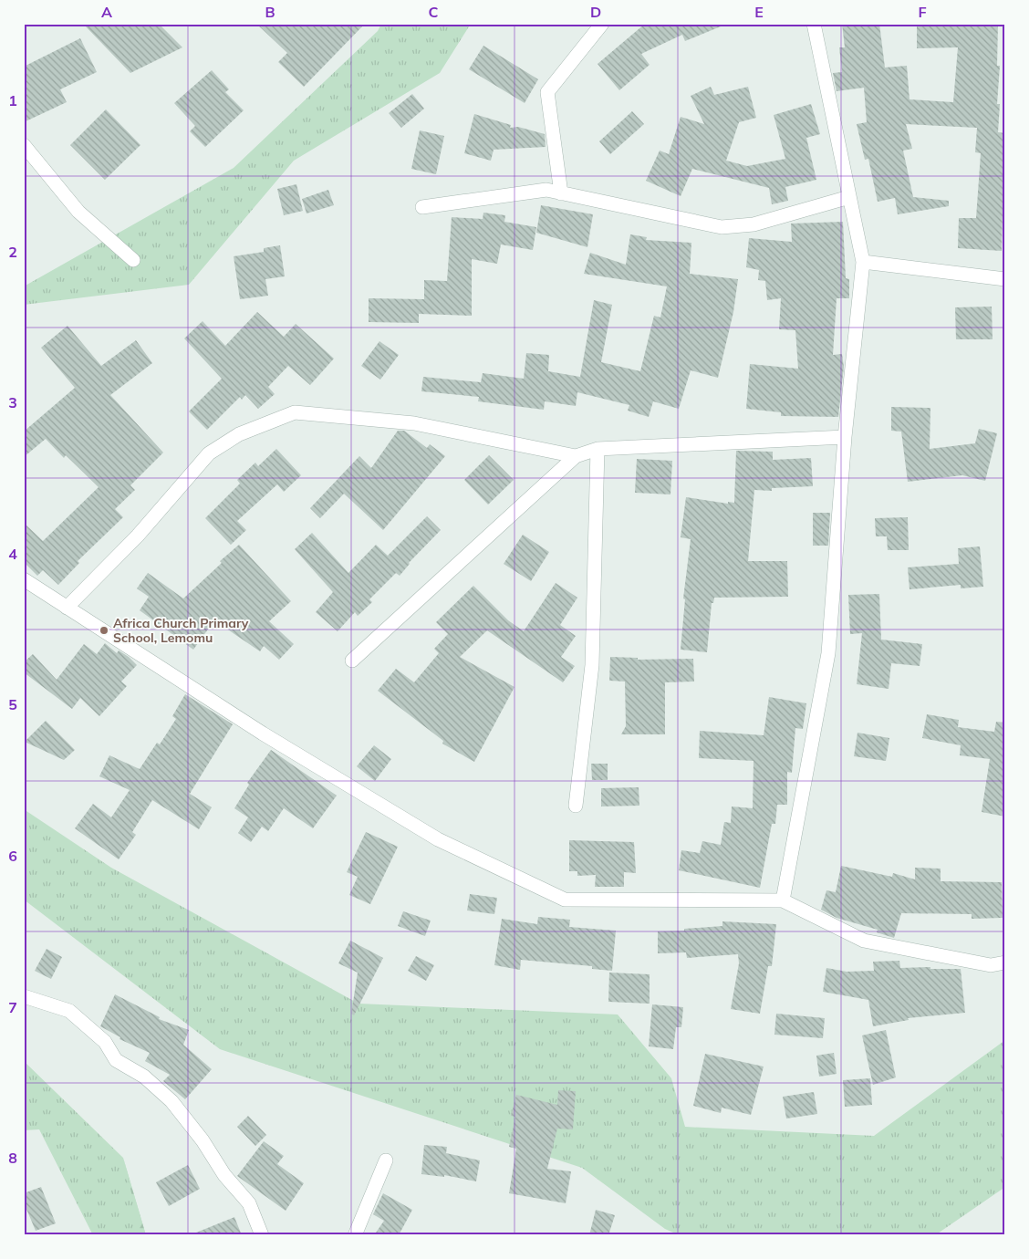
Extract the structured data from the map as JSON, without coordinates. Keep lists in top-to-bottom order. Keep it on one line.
{"places":["Africa Church Primary School, Lemomu"],"grid":{"columns":["A","B","C","D","E","F"],"rows":["1","2","3","4","5","6","7","8"]}}
